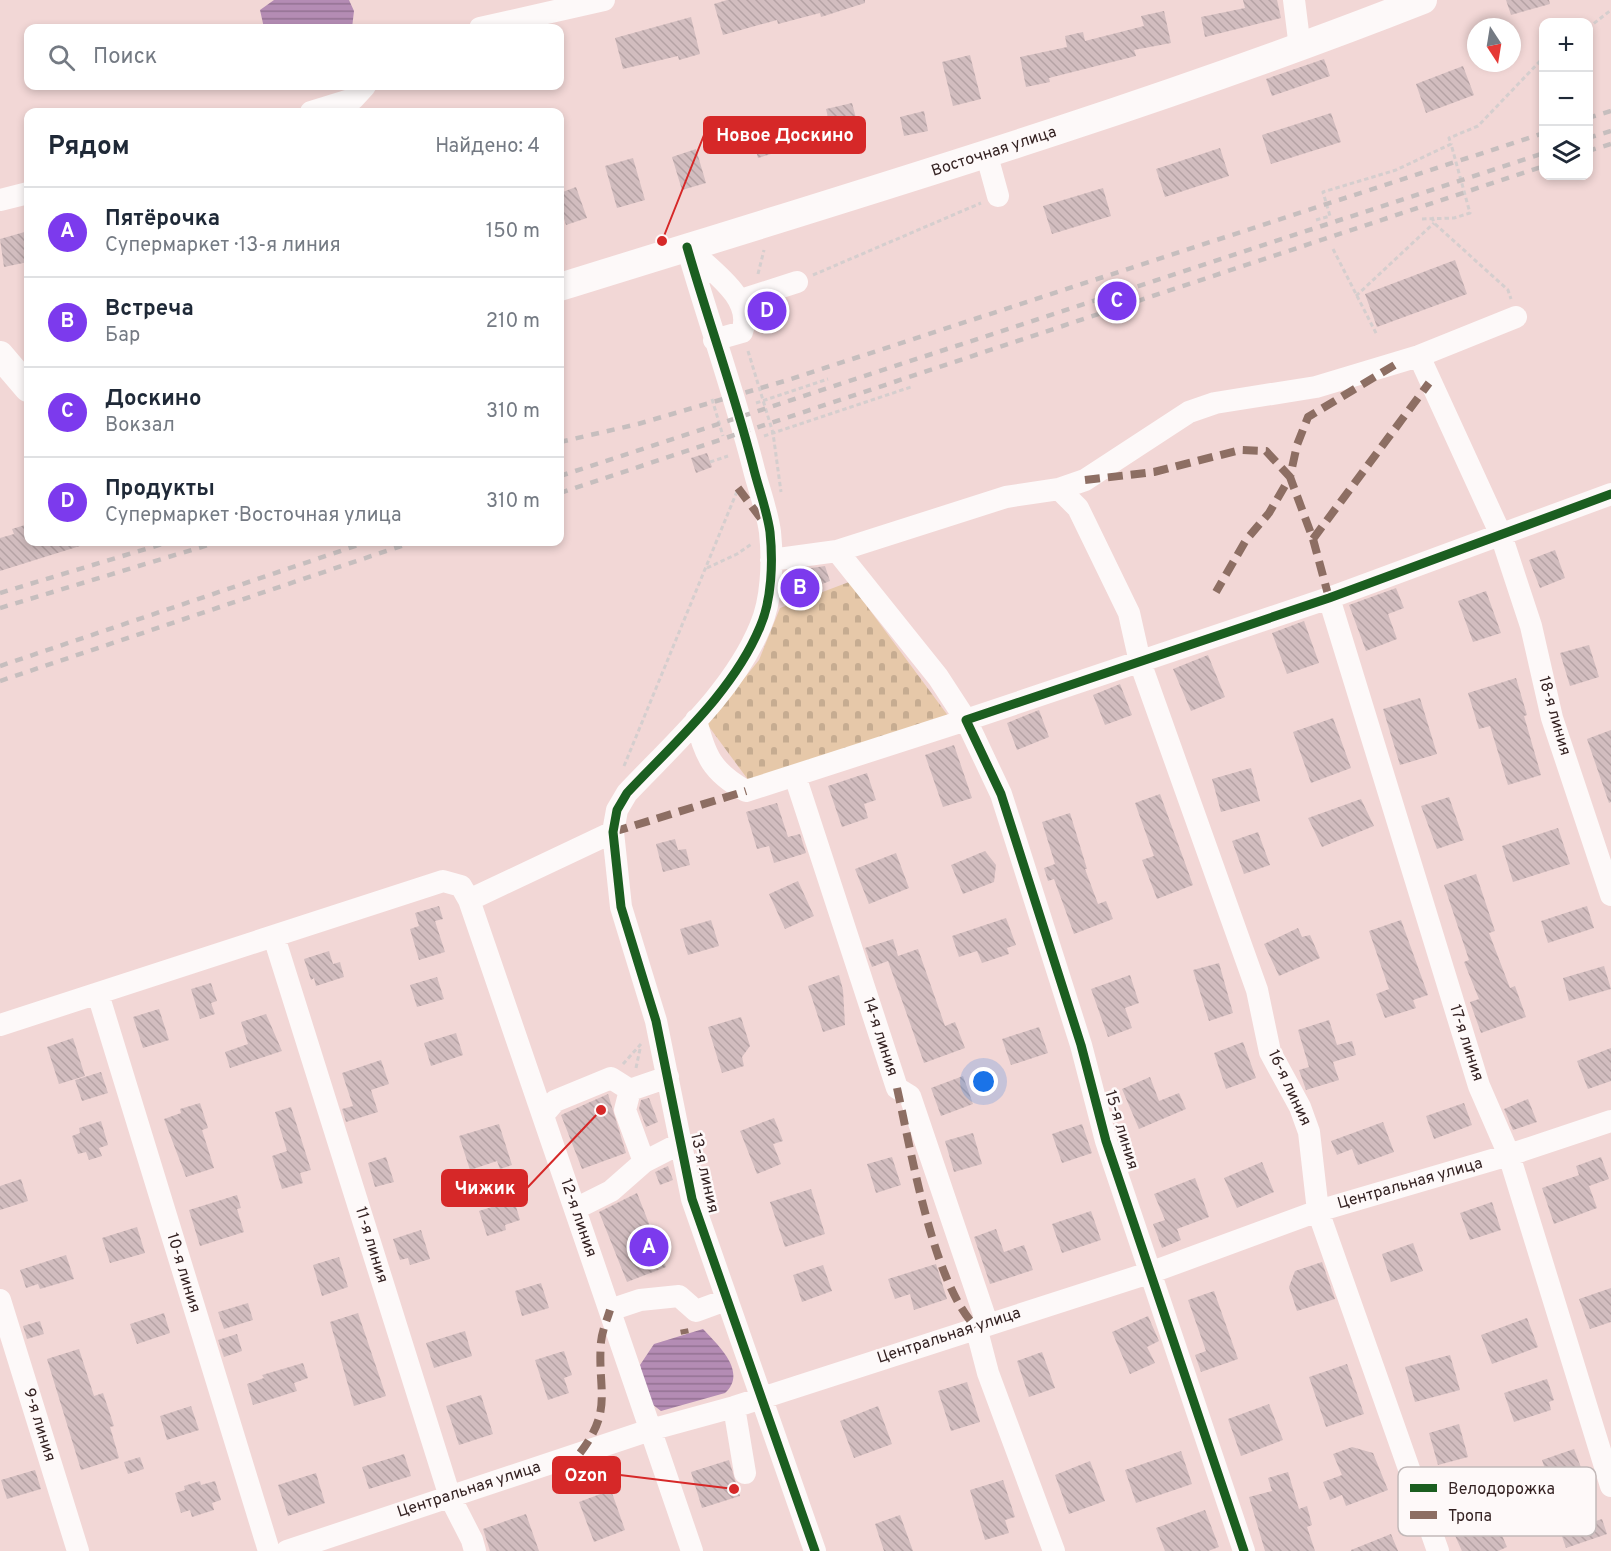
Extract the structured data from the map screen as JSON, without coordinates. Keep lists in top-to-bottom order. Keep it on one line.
{"streets":{"main road":["Восточная улица"],"street":["18-я линия","14-я линия","17-я линия","16-я линия","15-я линия","13-я линия","Центральная улица","12-я линия","11-я линия","10-я линия","9-я линия"]},"crossings":[["Восточная улица","13-я линия"],["14-я линия","Центральная улица"],["17-я линия","Центральная улица"],["16-я линия","Центральная улица"],["15-я линия","Центральная улица"],["13-я линия","Центральная улица"],["Центральная улица","12-я линия"],["Центральная улица","11-я линия"]],"places":["Новое Доскино","Чижик","Ozon"],"legend":["Велодорожка","Тропа"],"north":"bottom","page":{"map_buttons":["+","−"],"search":"Поиск","heading":["Рядом","Найдено: 4"],"list":[{"mark":"A","name":"Пятёрочка","note":"Супермаркет · 13-я линия","value":"150 m"},{"mark":"B","name":"Встреча","note":"Бар","value":"210 m"},{"mark":"C","name":"Доскино","note":"Вокзал","value":"310 m"},{"mark":"D","name":"Продукты","note":"Супермаркет · Восточная улица","value":"310 m"}],"pins":["C","D","B","A"]}}
